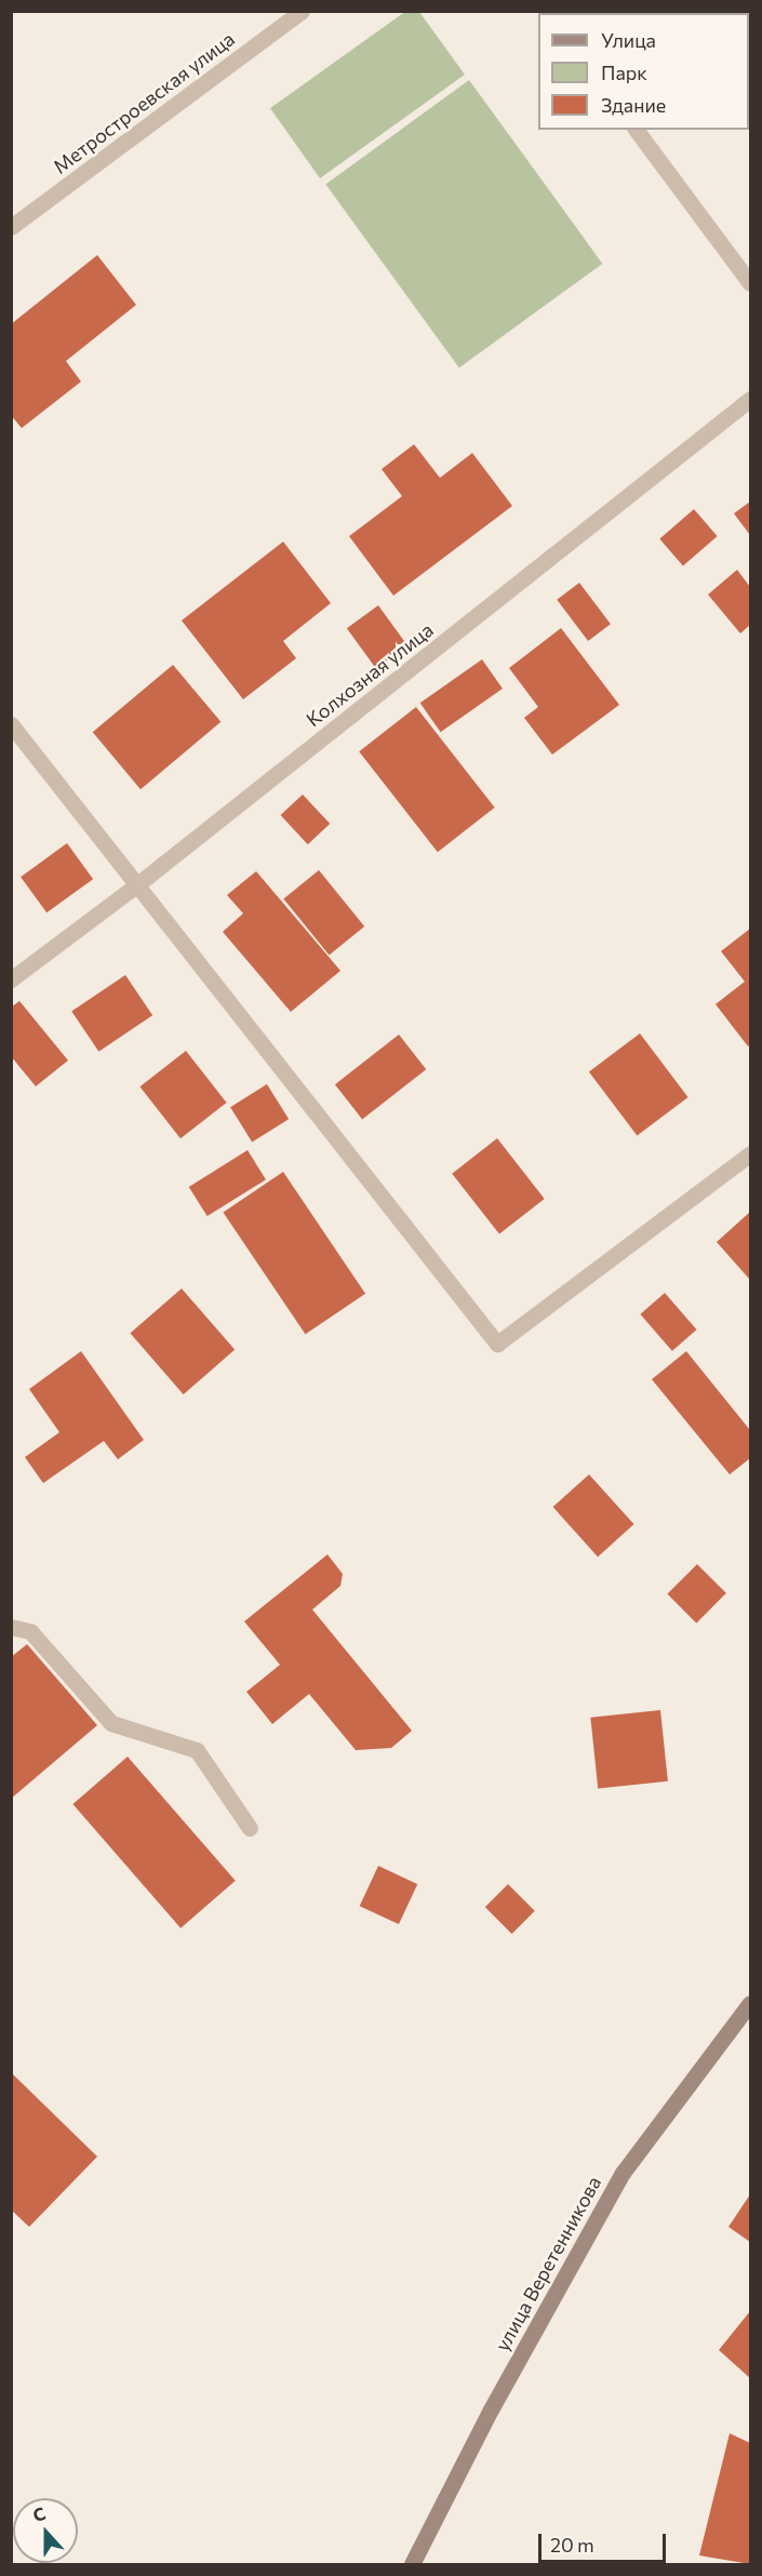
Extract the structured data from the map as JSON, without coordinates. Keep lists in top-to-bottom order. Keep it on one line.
{"streets":{"main road":["улица Веретенникова"],"street":["Метростроевская улица","Колхозная улица"]},"legend":["Улица","Парк","Здание"],"scale_bar":"20 m","north":"top"}
